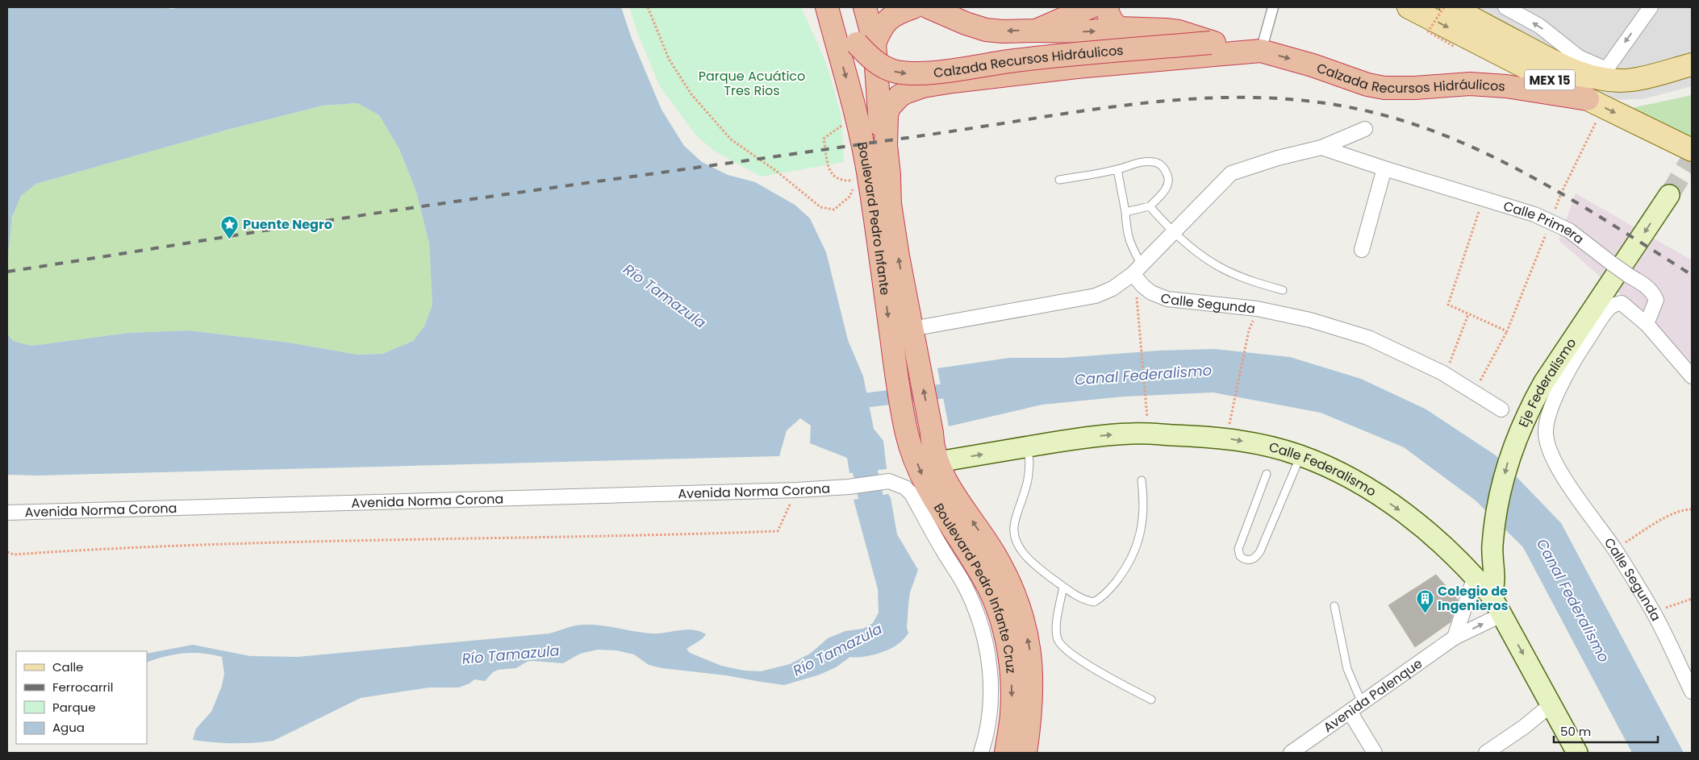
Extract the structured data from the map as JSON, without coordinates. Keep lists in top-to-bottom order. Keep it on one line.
{"streets":{"highway":["Calzada Recursos Hidráulicos","Boulevard Pedro Infante","Boulevard Pedro Infante Cruz"],"main road":["MEX 15","Eje Federalismo","Calle Federalismo"],"street":["Calle Primera","Calle Segunda","Avenida Norma Corona","Avenida Palenque"]},"crossings":[["Calzada Recursos Hidráulicos","MEX 15"],["Calzada Recursos Hidráulicos","Boulevard Pedro Infante"],["Boulevard Pedro Infante","Boulevard Pedro Infante Cruz"],["Calle Primera","Calle Segunda"],["Eje Federalismo","Calle Federalismo"],["Calle Federalismo","Boulevard Pedro Infante Cruz"],["Calle Federalismo","Avenida Palenque"]],"one_way":["Eje Federalismo","Calle Federalismo"],"water":["Río Tamazula","Canal Federalismo"],"parks":["Parque Acuático Tres Rios"],"places":{"place":["Puente Negro"],"building":["Colegio de Ingenieros"]},"legend":["Calle","Ferrocarril","Parque","Agua"],"scale_bar":"50 m"}
